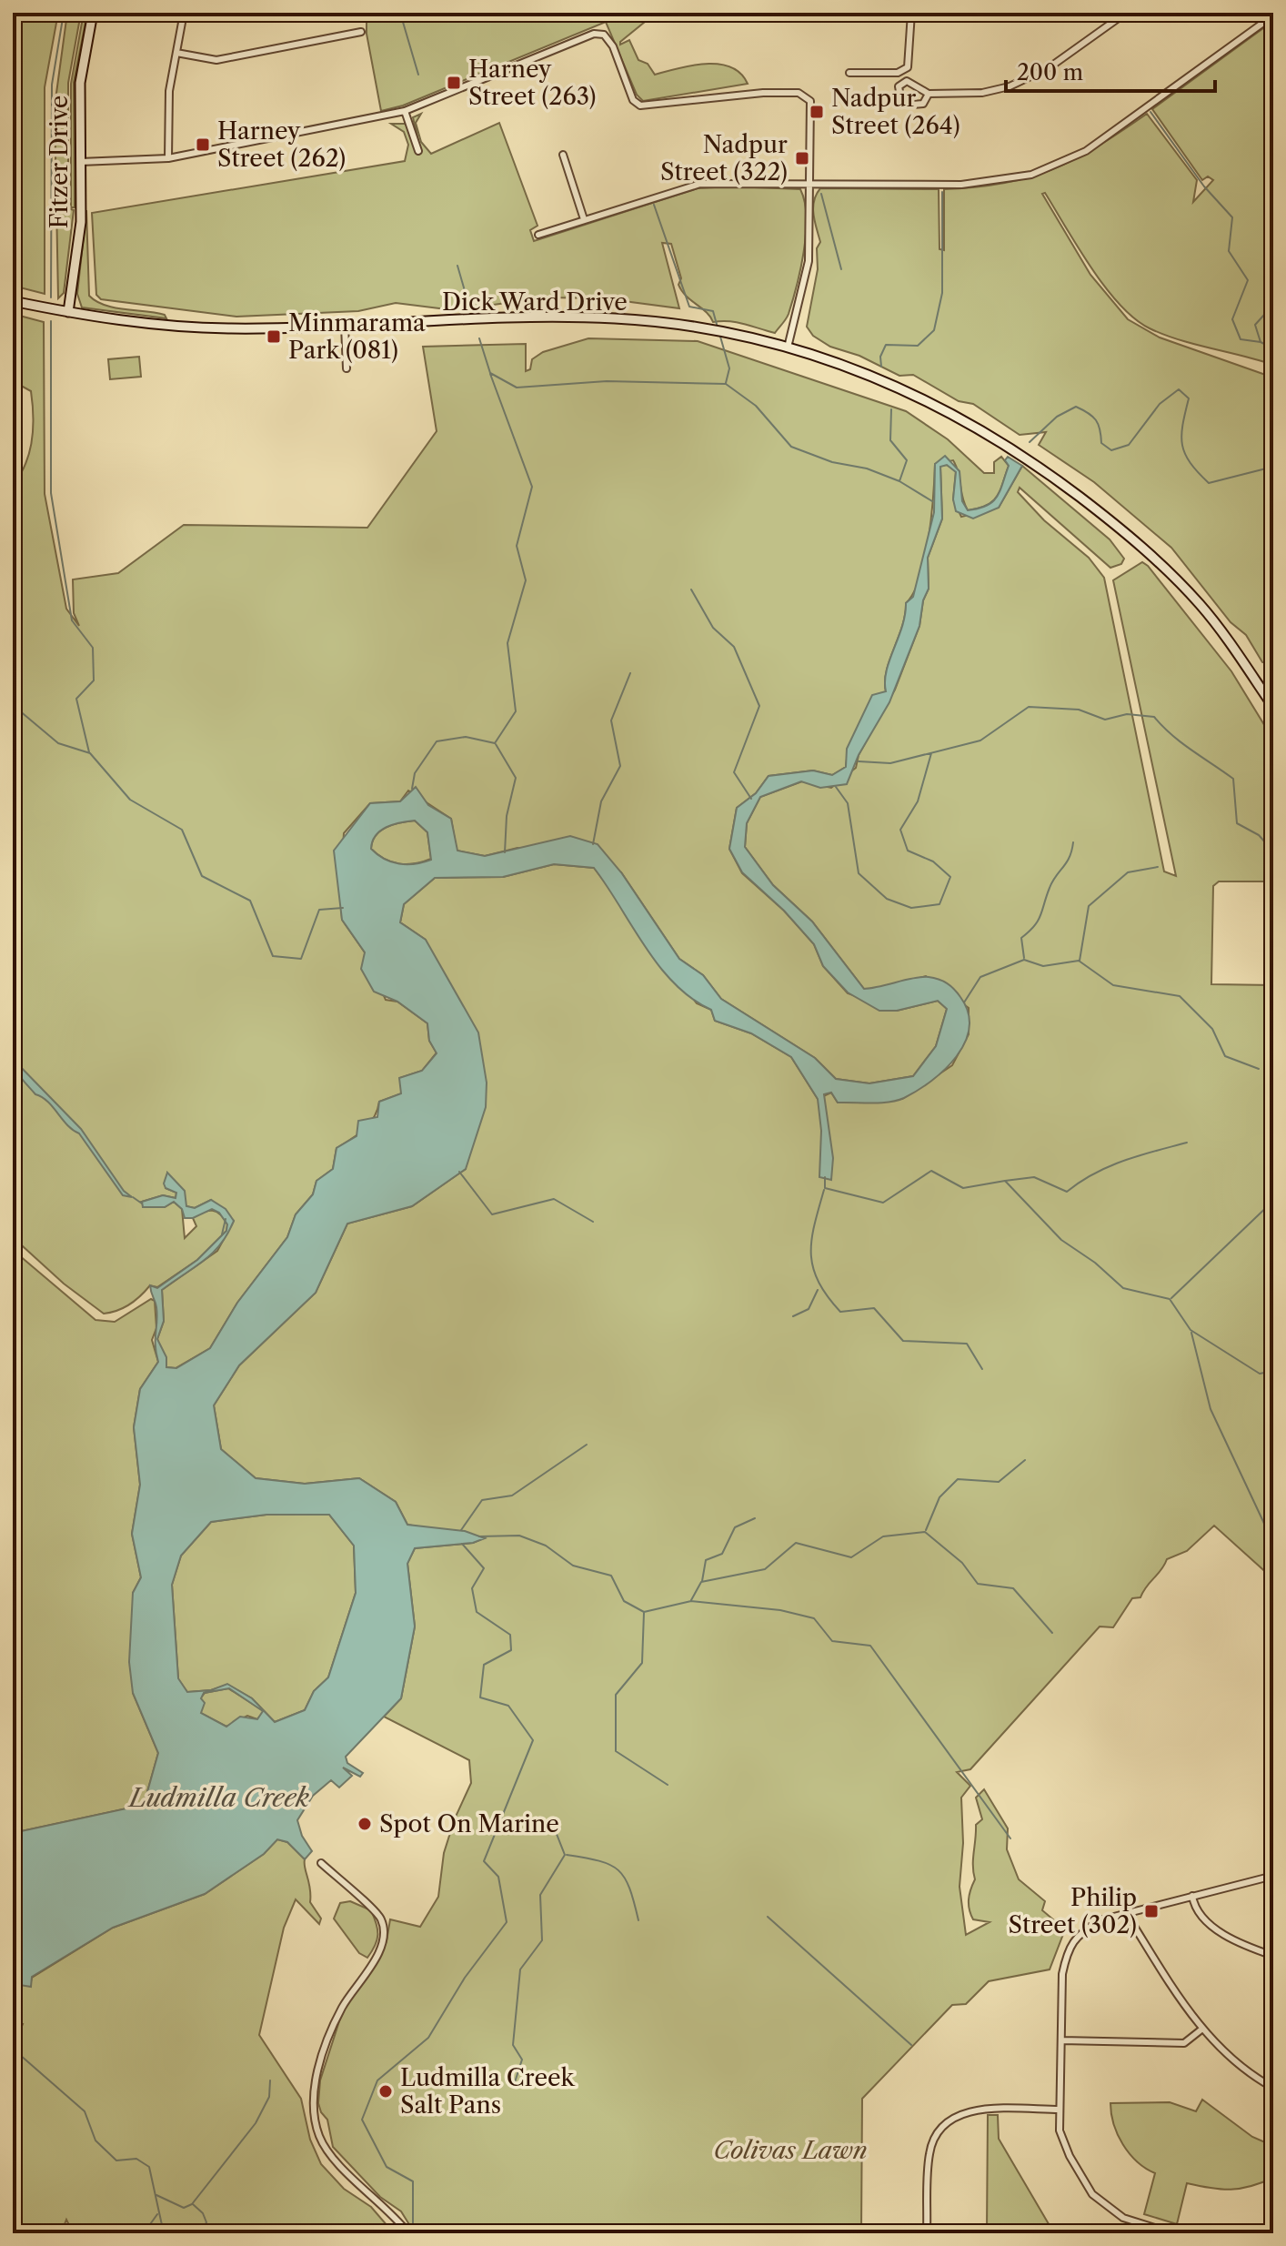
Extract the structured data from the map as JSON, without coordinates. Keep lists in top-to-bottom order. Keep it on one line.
{"streets":{"street":["Fitzer Drive","Dick Ward Drive"]},"crossings":[["Fitzer Drive","Dick Ward Drive"]],"water":["Ludmilla Creek"],"parks":["Colivas Lawn"],"places":{"transit":["Harney Street (263)","Nadpur Street (264)","Harney Street (262)","Nadpur Street (322)","Minmarama Park (081)","Philip Street (302)"],"other":["Spot On Marine","Ludmilla Creek Salt Pans"]},"scale_bar":"200 m"}
